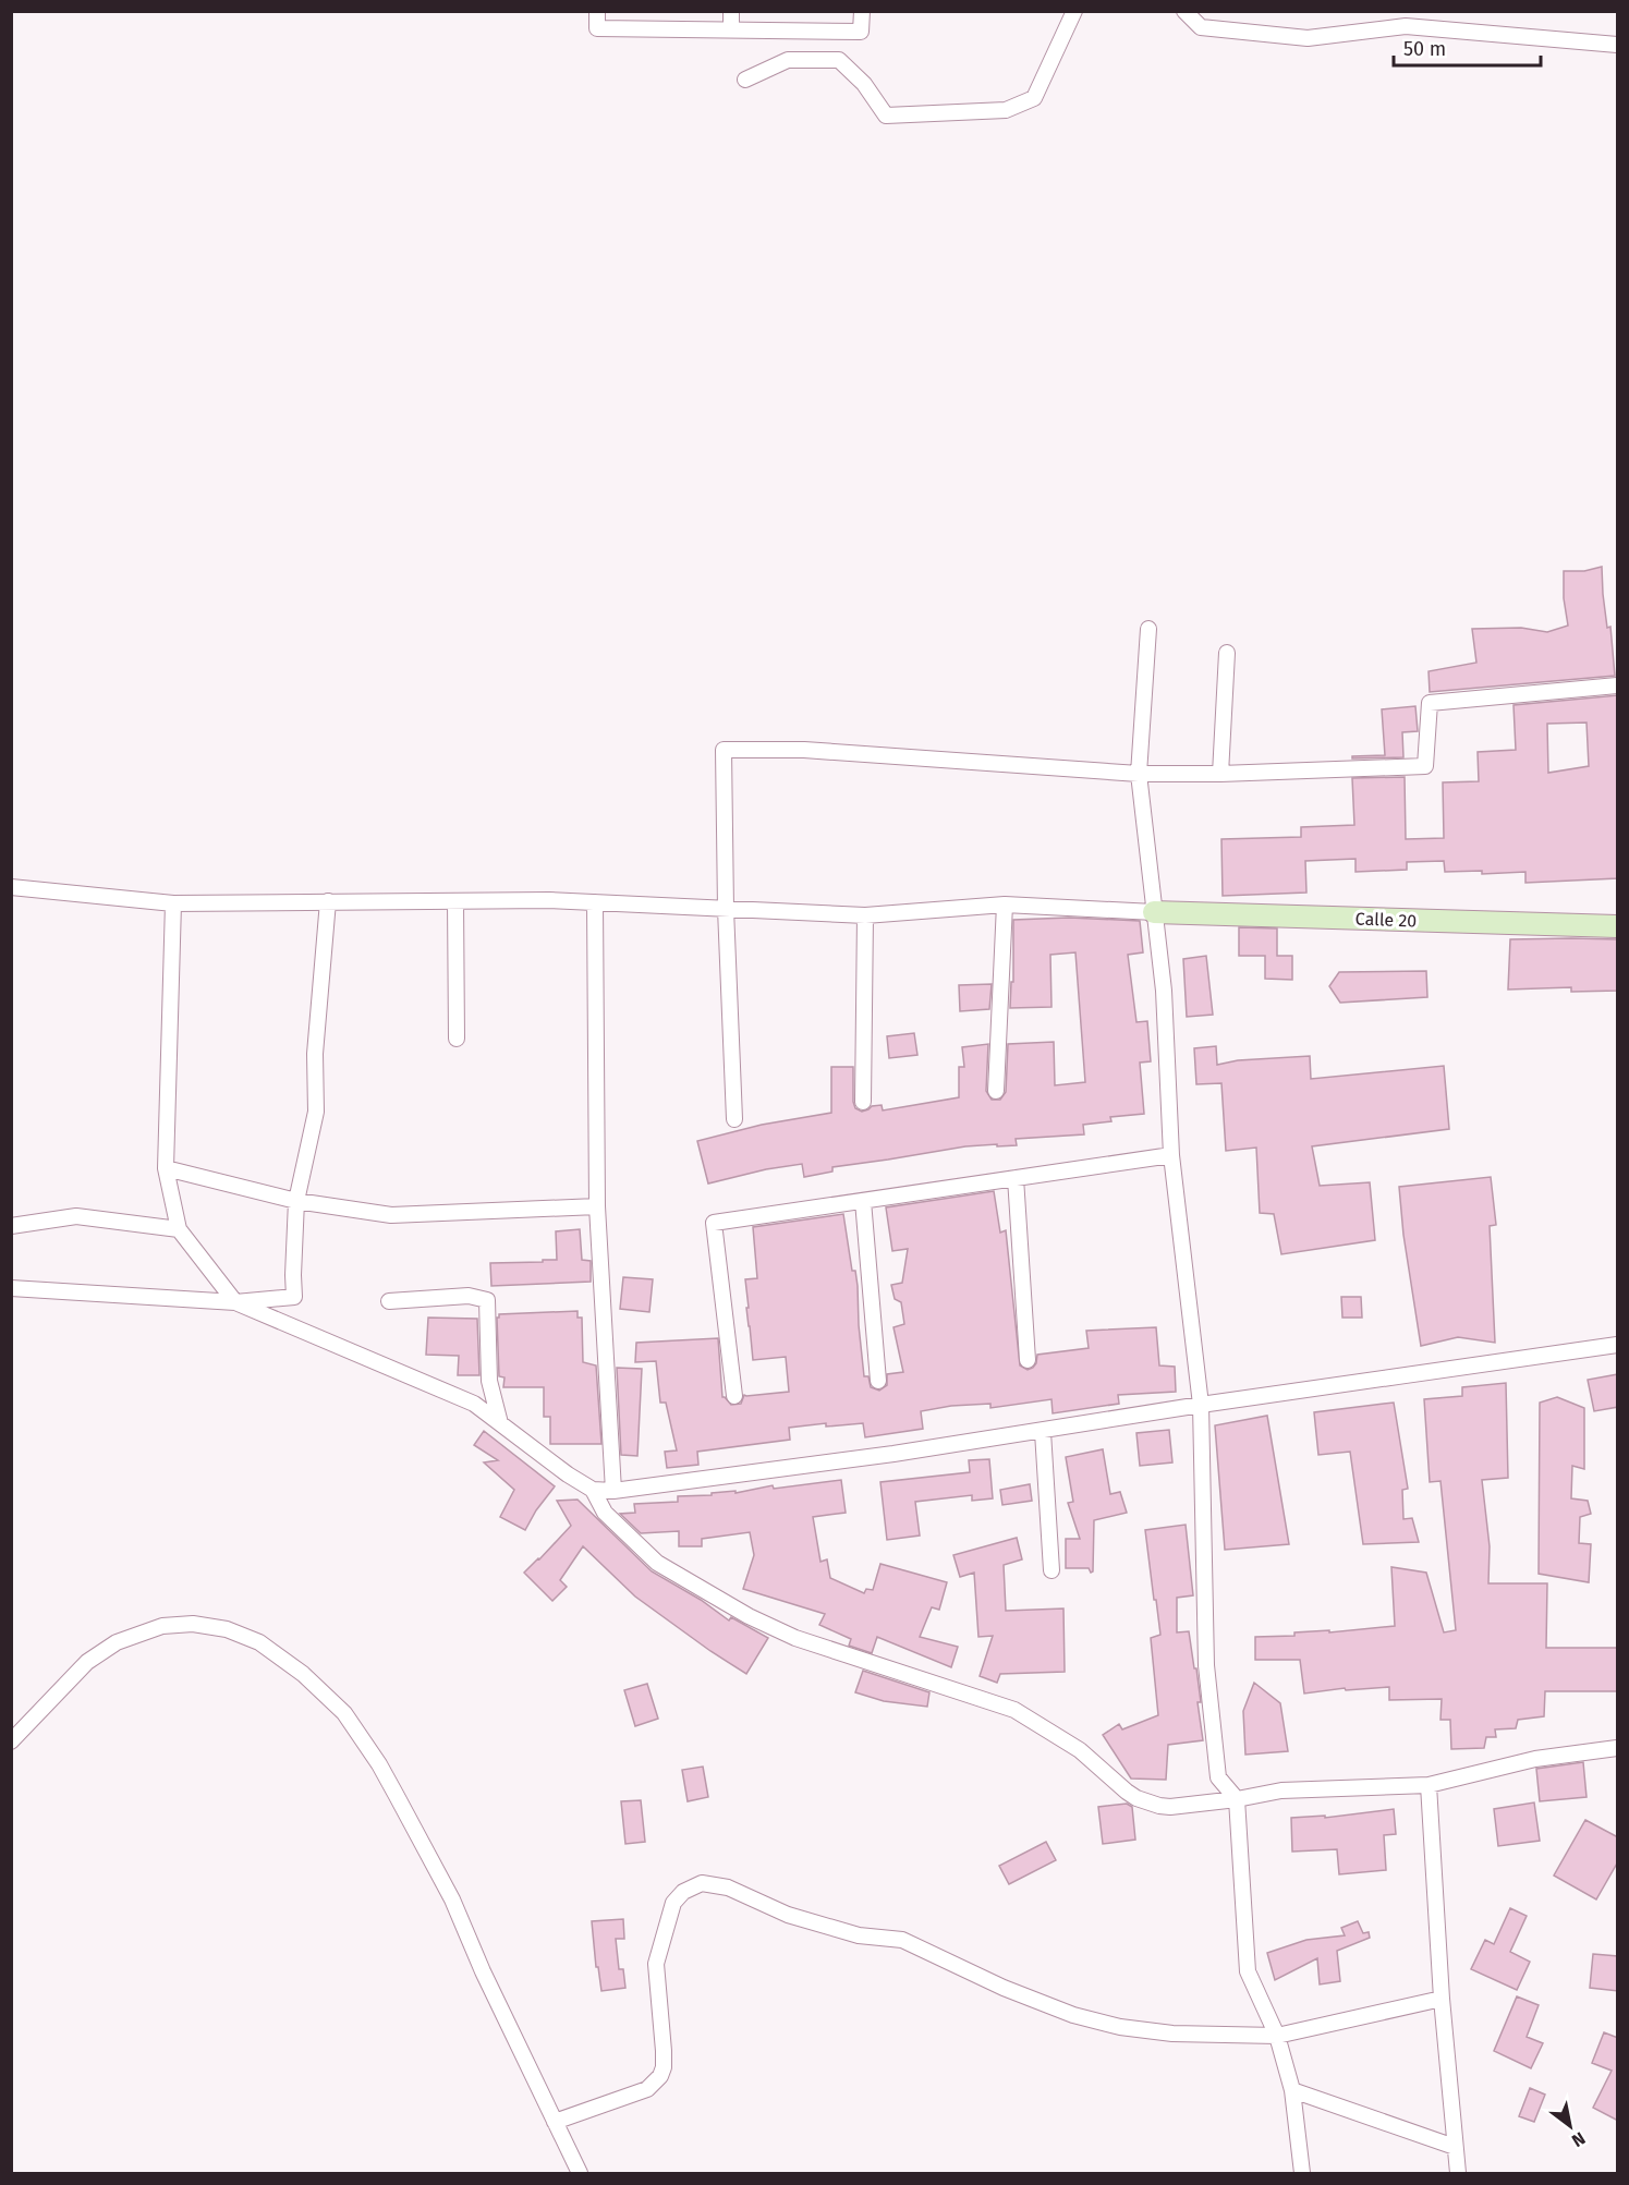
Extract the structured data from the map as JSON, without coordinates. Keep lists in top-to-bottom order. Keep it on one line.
{"streets":{"main road":["Calle 20"]},"scale_bar":"50 m","north":"bottom right"}
